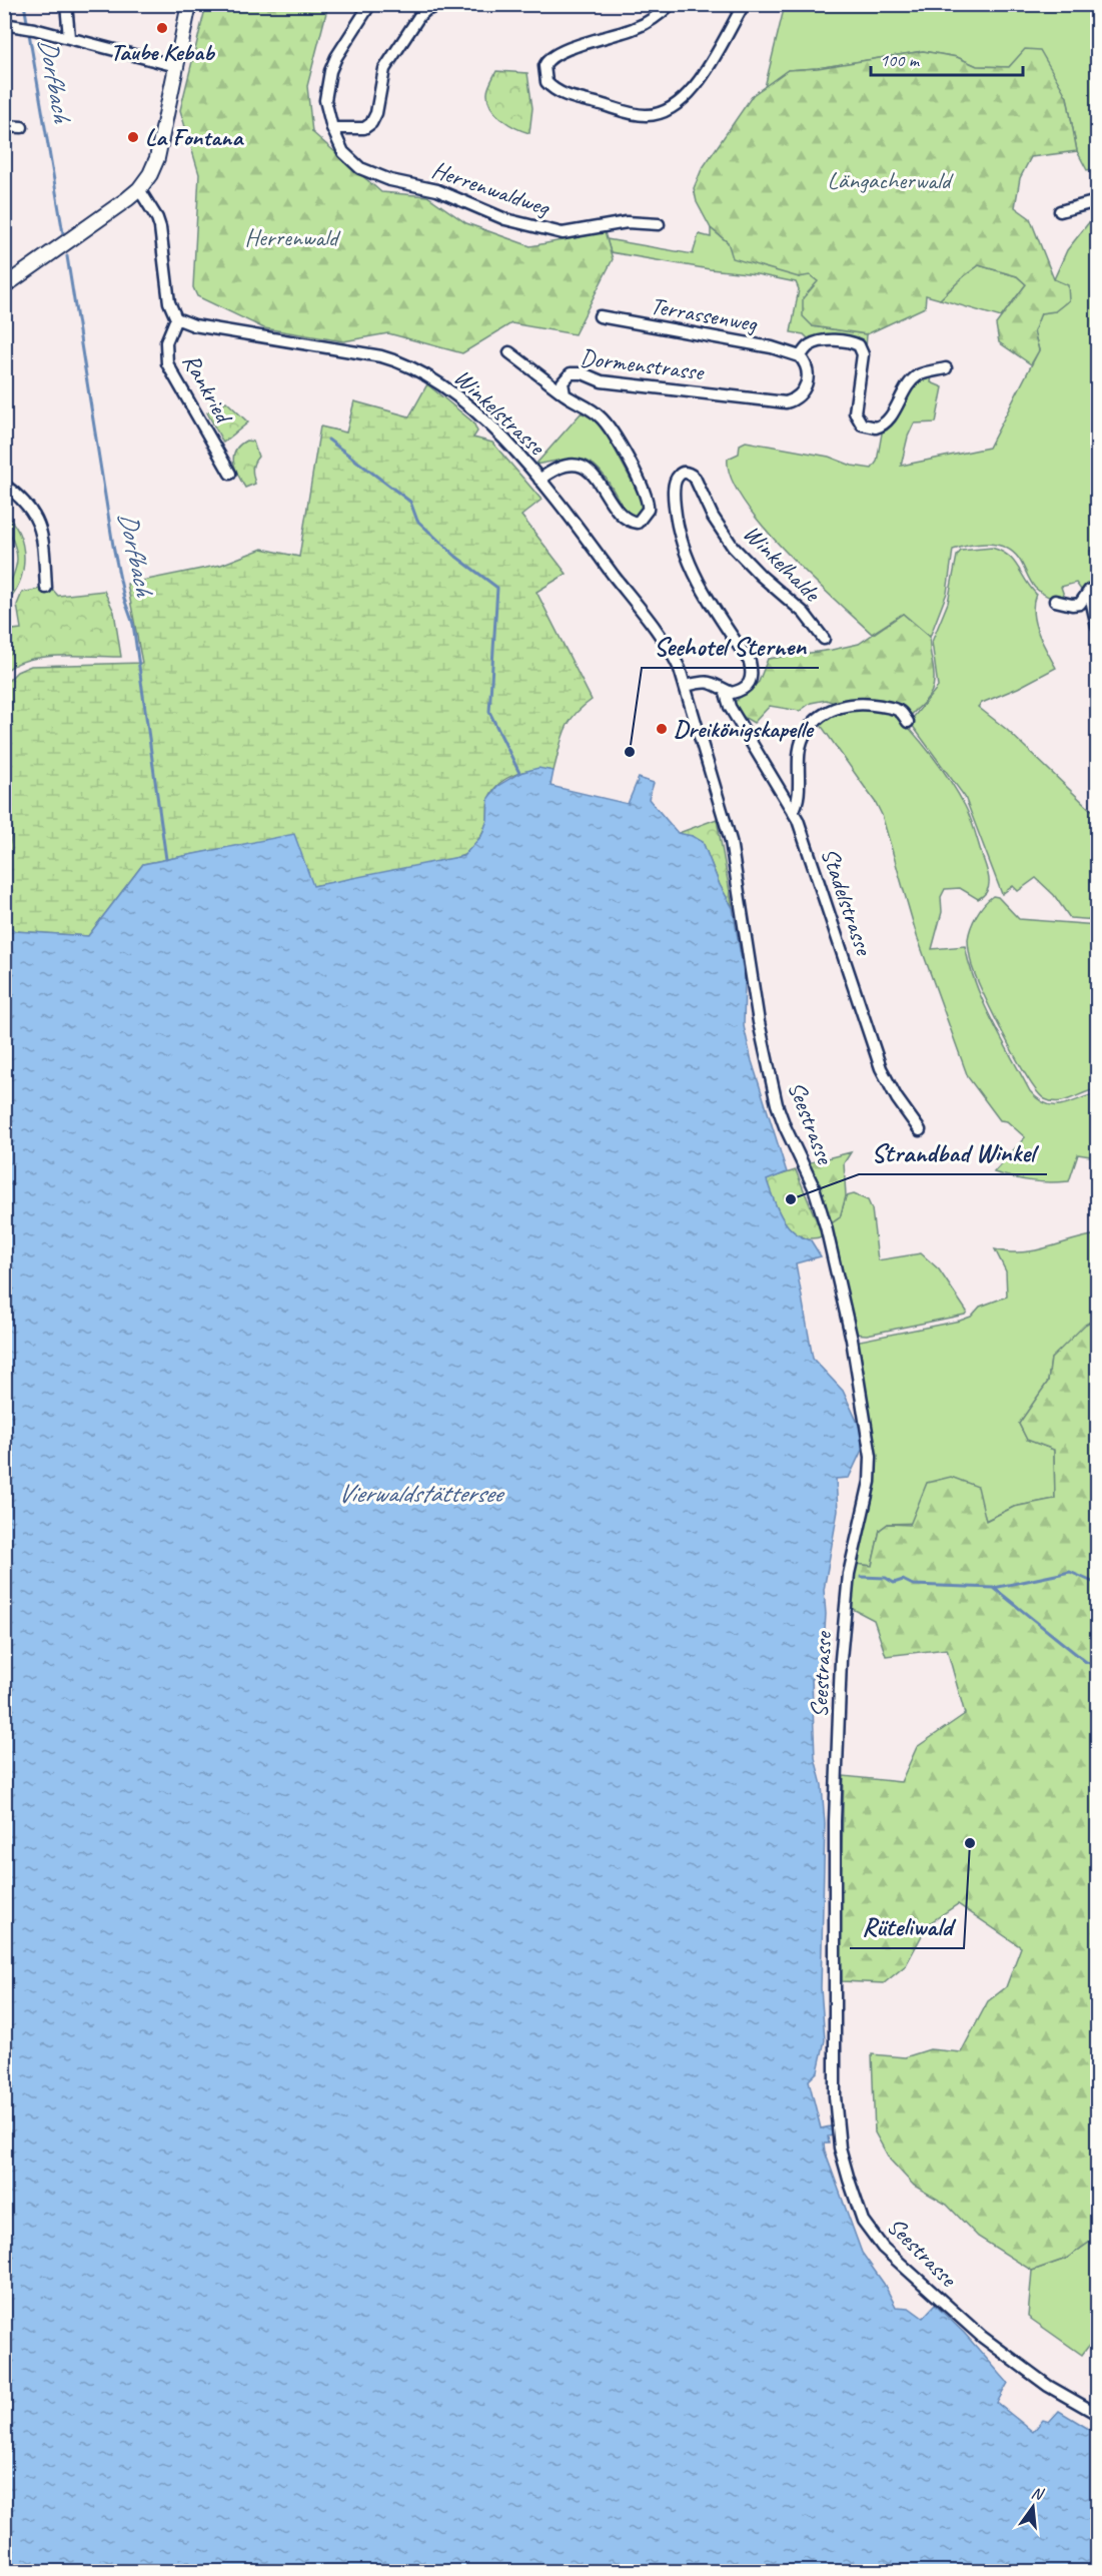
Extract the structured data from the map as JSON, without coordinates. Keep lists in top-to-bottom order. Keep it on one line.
{"streets":{"street":["Herrenwaldweg","Terrassenweg","Dormenstrasse","Rankried","Winkelstrasse","Winkelhalde","Stadelstrasse","Seestrasse"]},"crossings":[["Terrassenweg","Dormenstrasse"],["Dormenstrasse","Winkelstrasse"],["Rankried","Winkelstrasse"],["Winkelstrasse","Winkelhalde"],["Winkelstrasse","Seestrasse"],["Winkelhalde","Stadelstrasse"],["Winkelhalde","Seestrasse"]],"water":["Dorfbach","Vierwaldstättersee"],"parks":["Längacherwald","Herrenwald"],"places":["Taube Kebab","La Fontana","Dreikönigskapelle","Seehotel Sternen","Strandbad Winkel","Rüteliwald"],"scale_bar":"100 m","north":"top"}
